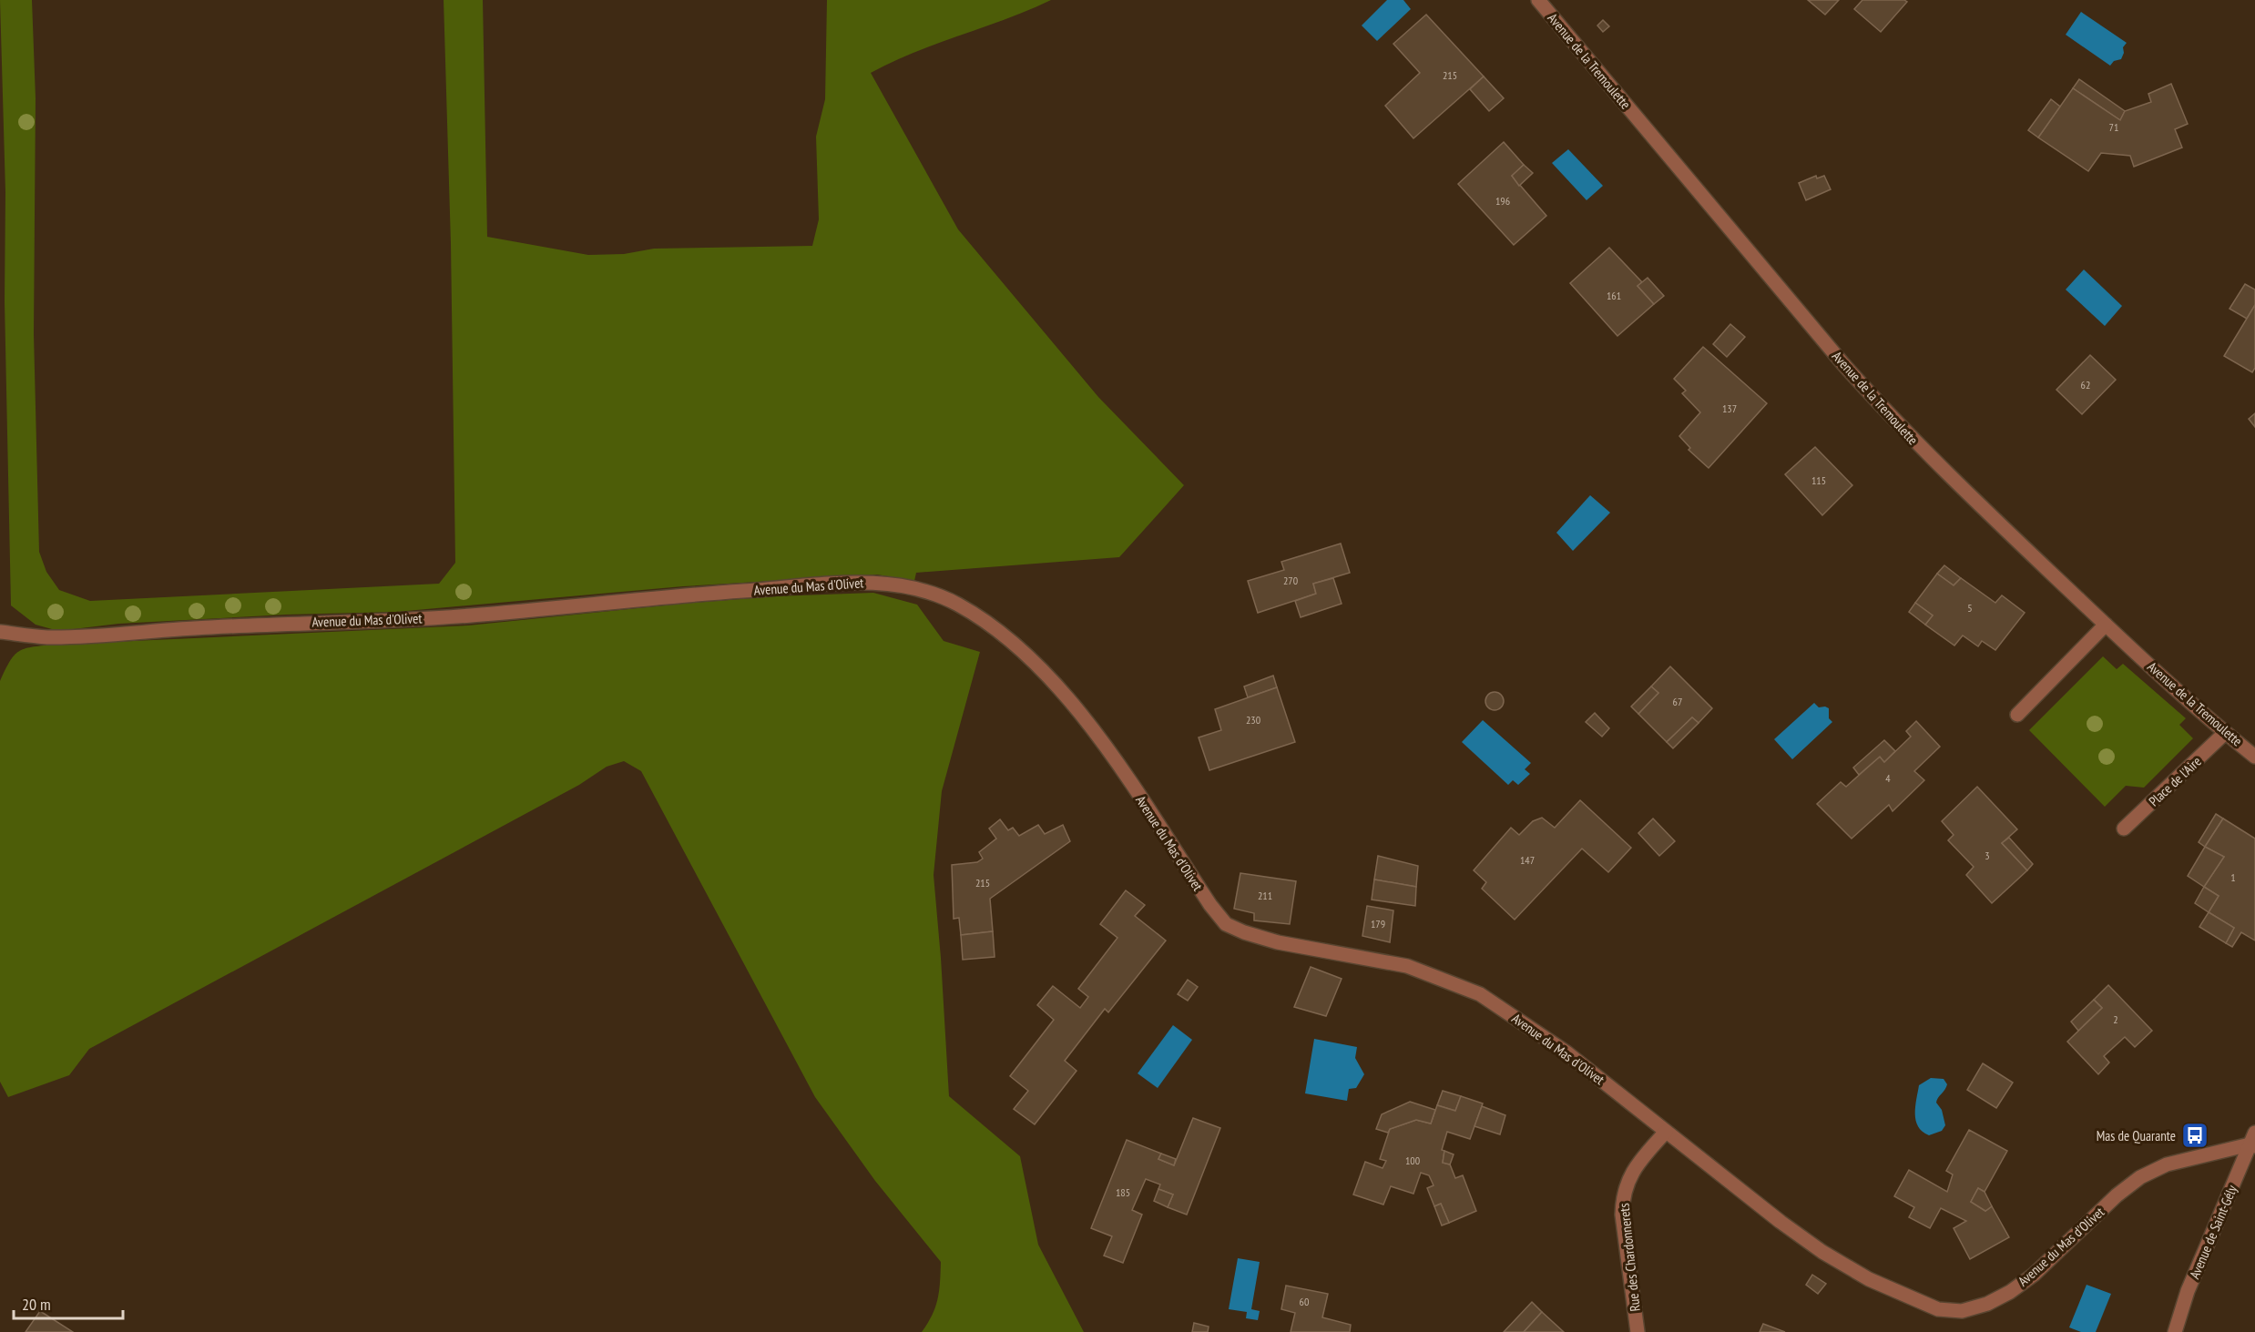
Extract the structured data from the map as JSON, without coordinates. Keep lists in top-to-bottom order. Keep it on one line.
{"streets":{"street":["Avenue de la Tremoulette","Avenue du Mas d'Olivet","Place de l'Aire","Avenue de Saint-Gély","Rue des Chardonnerets"]},"crossings":[["Avenue de la Tremoulette","Place de l'Aire"],["Avenue du Mas d'Olivet","Avenue de Saint-Gély"],["Avenue du Mas d'Olivet","Rue des Chardonnerets"]],"places":{"bus stop":["Mas de Quarante"]},"house_numbers":["215","71","196","161","62","137","115","270","5","67","230","4","3","147","1","215","211","179","2","100","185","60"],"scale_bar":"20 m"}
